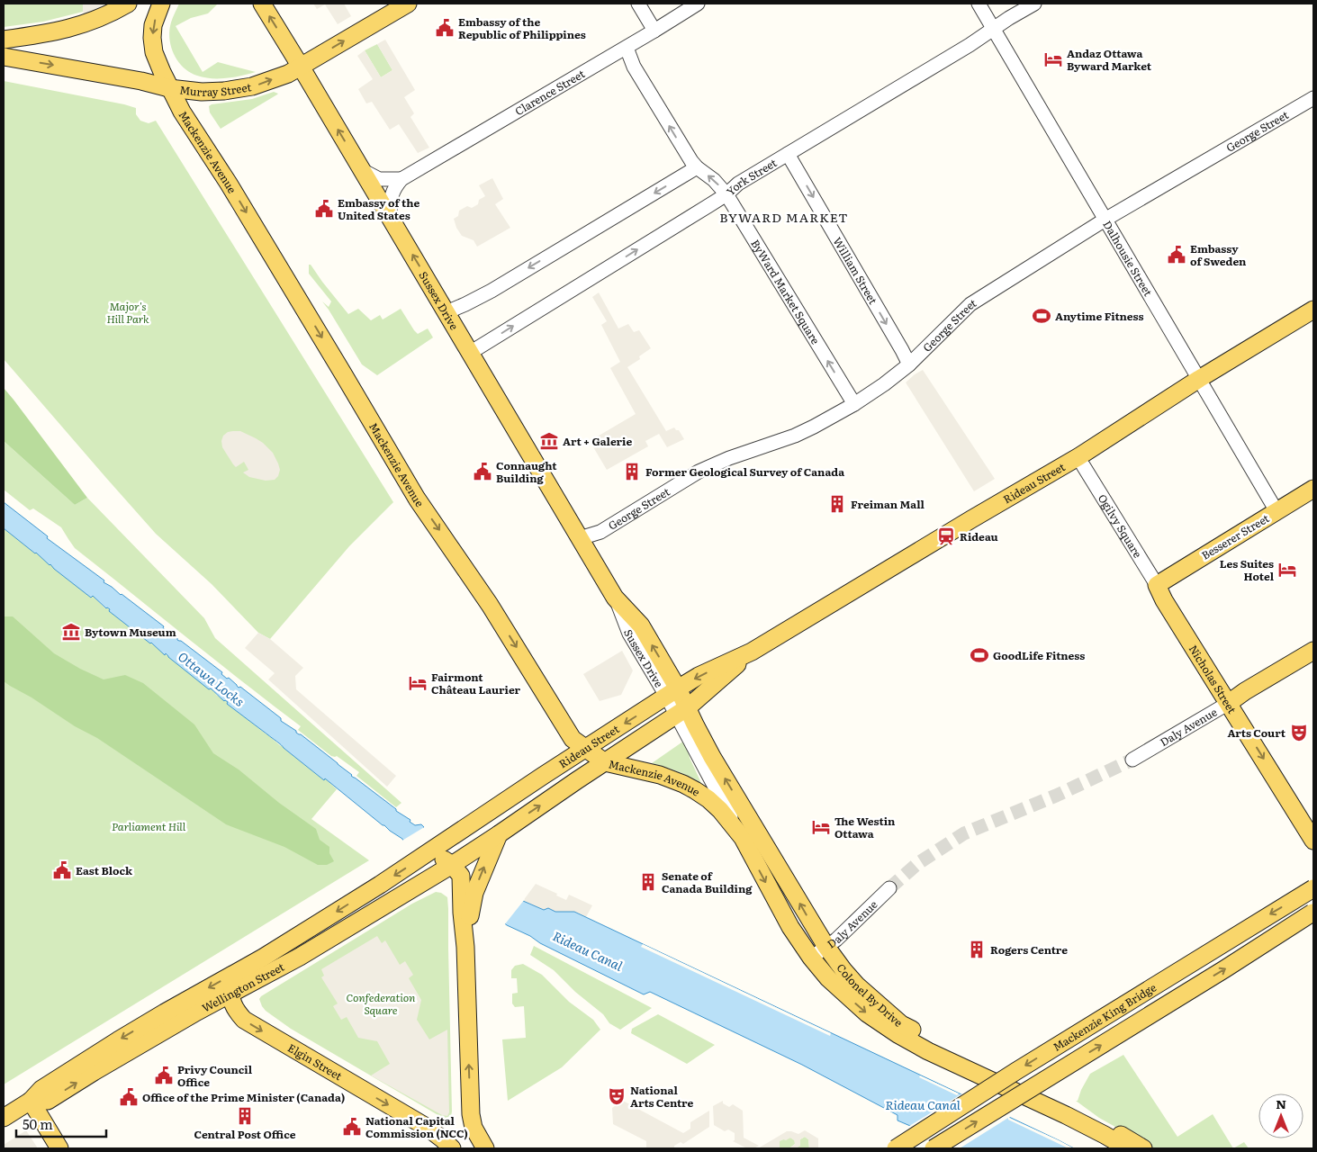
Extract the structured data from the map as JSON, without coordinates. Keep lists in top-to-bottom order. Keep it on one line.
{"streets":{"main road":["Murray Street","Mackenzie Avenue","Sussex Drive","Rideau Street","Besserer Street","Nicholas Street","Daly Avenue","Wellington Street","Colonel By Drive","Mackenzie King Bridge","Elgin Street"],"street":["Clarence Street","George Street","York Street","Dalhousie Street","William Street","ByWard Market Square","Ogilvy Square"]},"crossings":[["Murray Street","Mackenzie Avenue"],["Murray Street","Sussex Drive"],["Clarence Street","ByWard Market Square"],["Clarence Street","Sussex Drive"],["George Street","Dalhousie Street"],["George Street","William Street"],["George Street","ByWard Market Square"],["George Street","Sussex Drive"],["Mackenzie Avenue","Rideau Street"],["Mackenzie Avenue","Colonel By Drive"],["York Street","Dalhousie Street"],["York Street","William Street"],["York Street","ByWard Market Square"],["York Street","Sussex Drive"],["Dalhousie Street","Rideau Street"],["Dalhousie Street","Besserer Street"],["Sussex Drive","Rideau Street"],["Sussex Drive","Colonel By Drive"],["Rideau Street","Wellington Street"],["Rideau Street","Colonel By Drive"],["Ogilvy Square","Besserer Street"],["Ogilvy Square","Nicholas Street"],["Besserer Street","Nicholas Street"],["Nicholas Street","Daly Avenue"],["Daly Avenue","Colonel By Drive"],["Wellington Street","Elgin Street"]],"one_way":["Murray Street","Mackenzie Avenue","William Street","ByWard Market Square","Sussex Drive","Nicholas Street","Elgin Street"],"districts":["BYWARD MARKET"],"water":["Ottawa Locks","Rideau Canal"],"parks":["Major's Hill Park","Parliament Hill","Confederation Square"],"places":{"public building":["Embassy of the Republic of Philippines","Embassy of the United States","Embassy of Sweden","Connaught Building","East Block","Privy Council Office","Office of the Prime Minister (Canada)","National Capital Commission (NCC)"],"hotel":["Andaz Ottawa Byward Market","Les Suites Hotel","Fairmont Château Laurier","The Westin Ottawa"],"sports":["Anytime Fitness","GoodLife Fitness"],"museum":["Art + Galerie","Bytown Museum"],"building":["Former Geological Survey of Canada","Freiman Mall","Senate of Canada Building","Rogers Centre","Central Post Office"],"station":["Rideau"],"theatre":["Arts Court","National Arts Centre"]},"scale_bar":"50 m","north":"top"}
